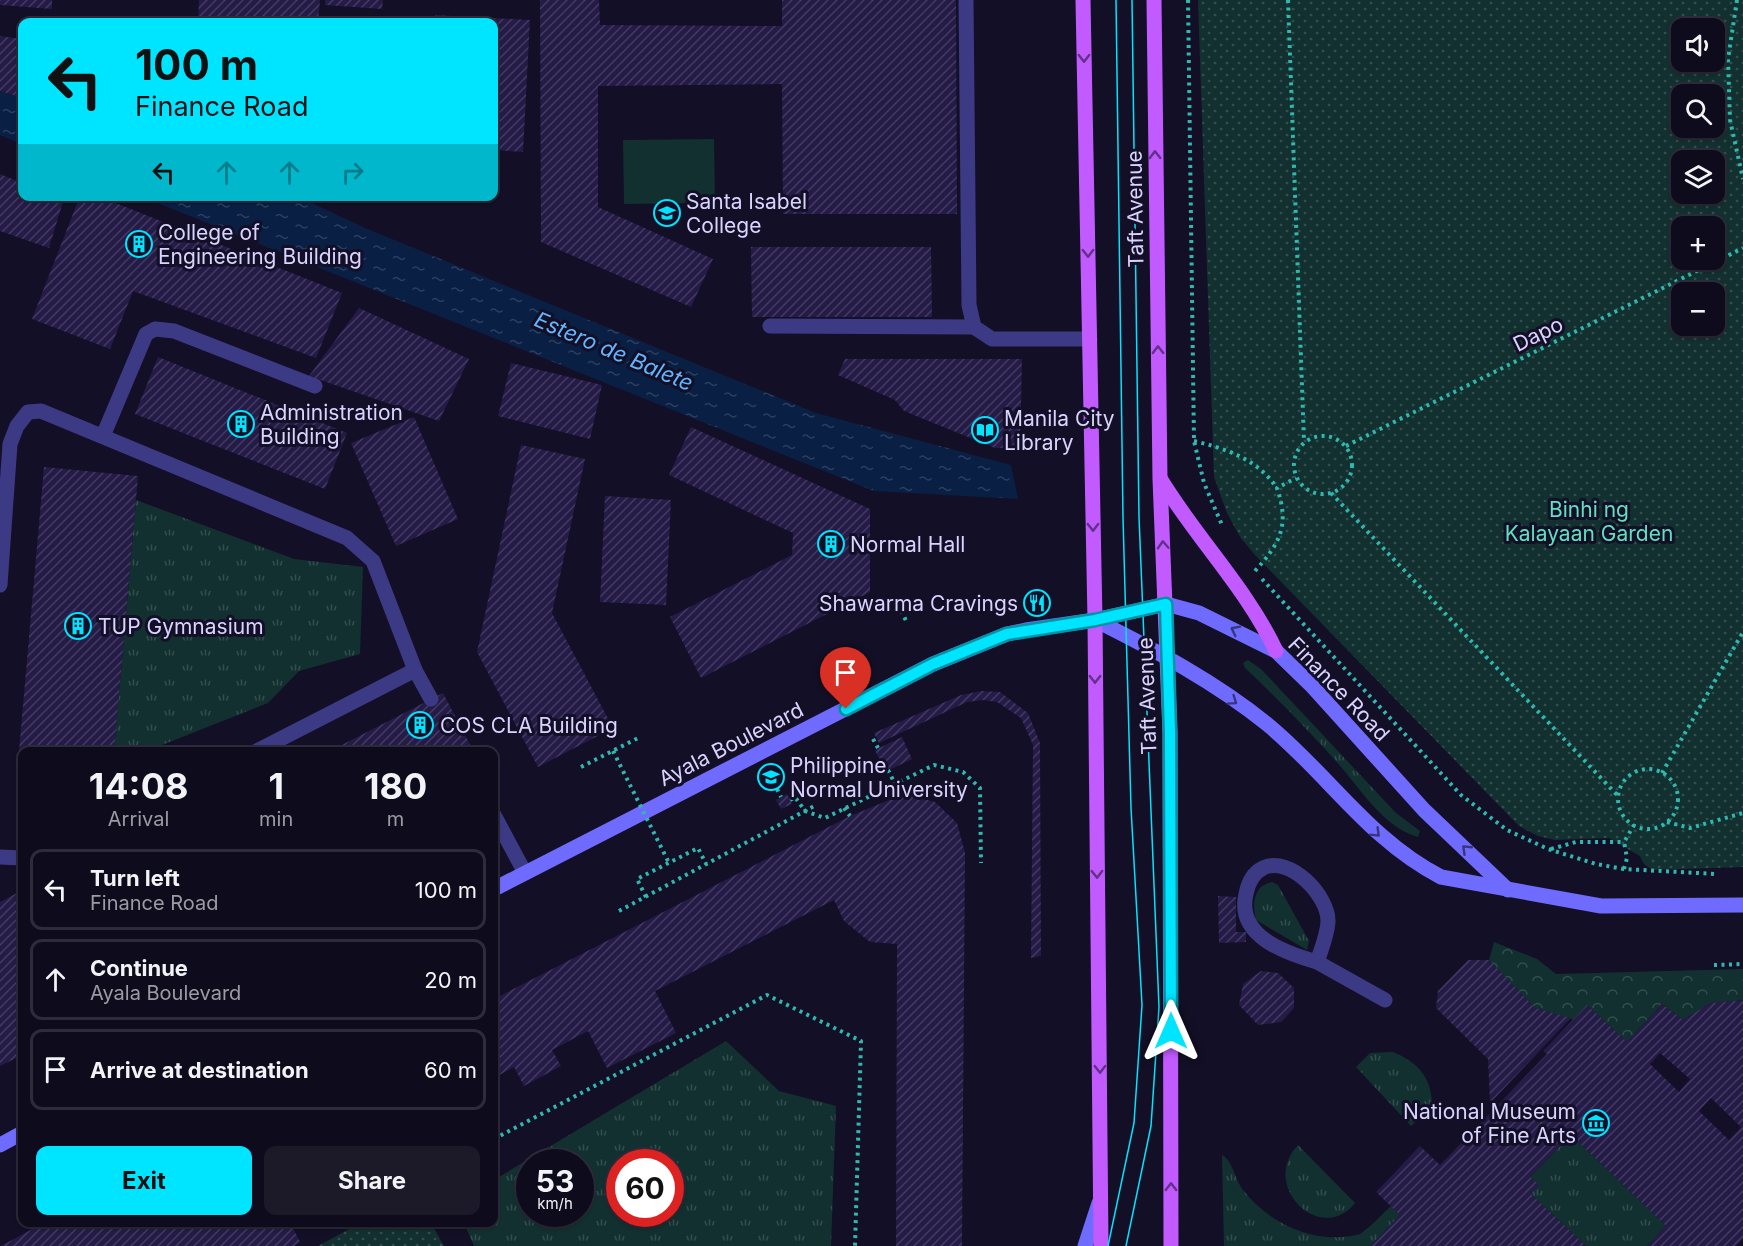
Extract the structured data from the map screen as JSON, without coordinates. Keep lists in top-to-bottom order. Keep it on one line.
{"streets":{"main road":["Taft Avenue","Finance Road","Ayala Boulevard"],"path":["Dapo"]},"crossings":[["Taft Avenue","Finance Road"],["Finance Road","Ayala Boulevard"]],"water":["Estero de Balete"],"parks":["Binhi ng Kalayaan Garden"],"places":{"school or university":["Santa Isabel College","Philippine Normal University"],"building":["College of Engineering Building","Administration Building","Normal Hall","TUP Gymnasium","COS CLA Building"],"library":["Manila City Library"],"restaurant":["Shawarma Cravings"],"museum":["National Museum of Fine Arts"]},"page":{"map_buttons":["+","−"],"turn":["100 m","Finance Road"],"eta":["14:08","Arrival","1","min","180","m"],"list":[{"name":"Turn left","note":"Finance Road","value":"100 m"},{"name":"Continue","note":"Ayala Boulevard","value":"20 m"},{"name":"Arrive at destination","value":"60 m"}],"buttons":["Exit","Share"],"speed":"53 km/h","limit":"60"}}
